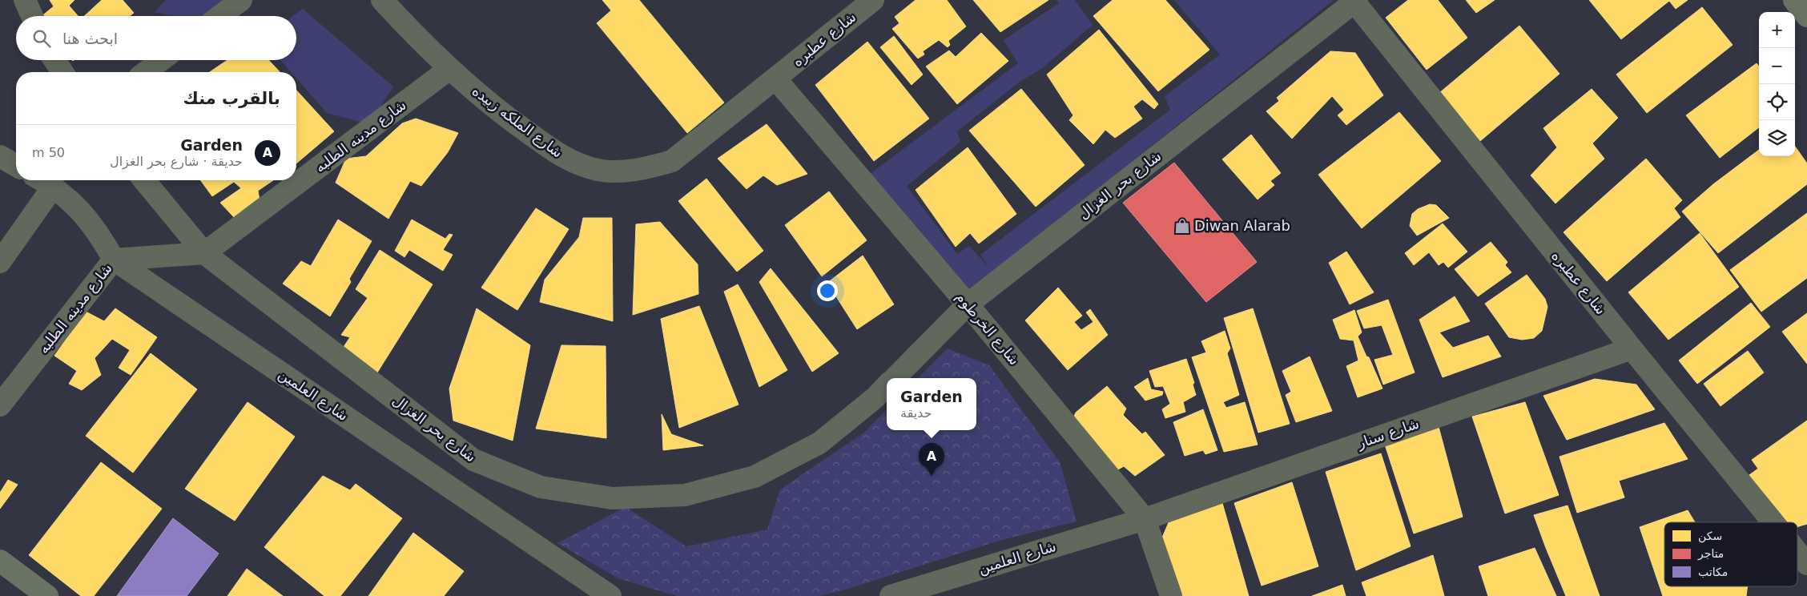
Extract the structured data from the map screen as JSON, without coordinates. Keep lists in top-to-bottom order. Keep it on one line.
{"streets":{"street":["شارع عطبره","شارع الملكه زبيده","شارع مدينه الطلبه","شارع بحر الغزال","شارع الخرطوم","شارع العلمين","شارع سنار"]},"crossings":[["شارع عطبره","شارع الملكه زبيده"],["شارع عطبره","شارع بحر الغزال"],["شارع عطبره","شارع الخرطوم"],["شارع عطبره","شارع سنار"],["شارع الملكه زبيده","شارع مدينه الطلبه"],["شارع الملكه زبيده","شارع الخرطوم"],["شارع مدينه الطلبه","شارع بحر الغزال"],["شارع مدينه الطلبه","شارع العلمين"],["شارع بحر الغزال","شارع الخرطوم"],["شارع الخرطوم","شارع العلمين"],["شارع الخرطوم","شارع سنار"],["شارع العلمين","شارع سنار"]],"places":{"shop":["Diwan Alarab"]},"legend":["سكن","متاجر","مكاتب"],"page":{"map_buttons":["+","−"],"search":"ابحث هنا","heading":"بالقرب منك","list":[{"mark":"A","name":"Garden","note":"حديقة · شارع بحر الغزال","value":"50 m"}],"popup":["Garden","حديقة"],"pins":"A"}}
